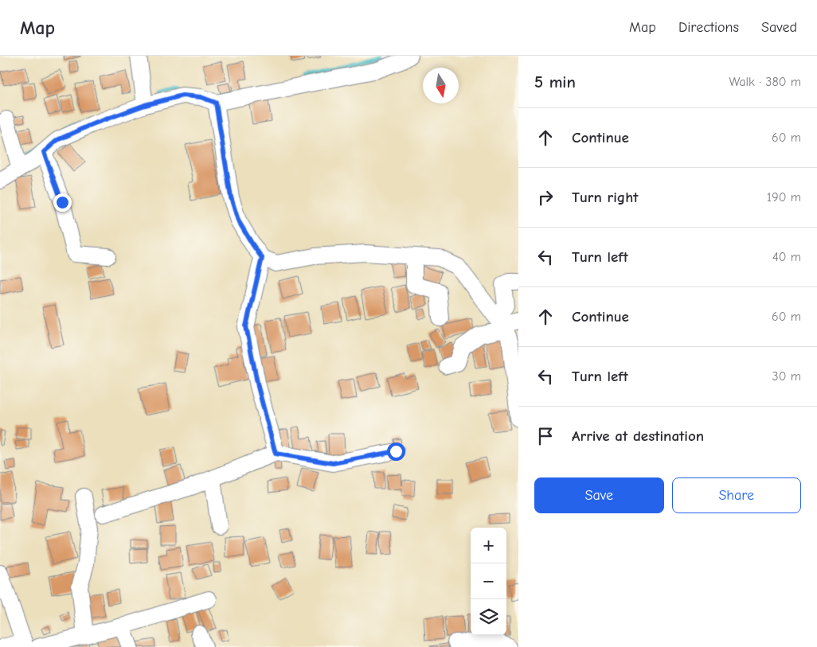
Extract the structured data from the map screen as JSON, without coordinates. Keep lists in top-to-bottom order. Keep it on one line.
{"north":"bottom","page":{"header":"Map","nav":["Map","Directions","Saved"],"heading":["5 min","Walk · 380 m"],"list":[["Continue","60 m"],["Turn right","190 m"],["Turn left","40 m"],["Continue","60 m"],["Turn left","30 m"],"Arrive at destination"],"buttons":["Save","Share"],"map_buttons":["+","−"]}}
